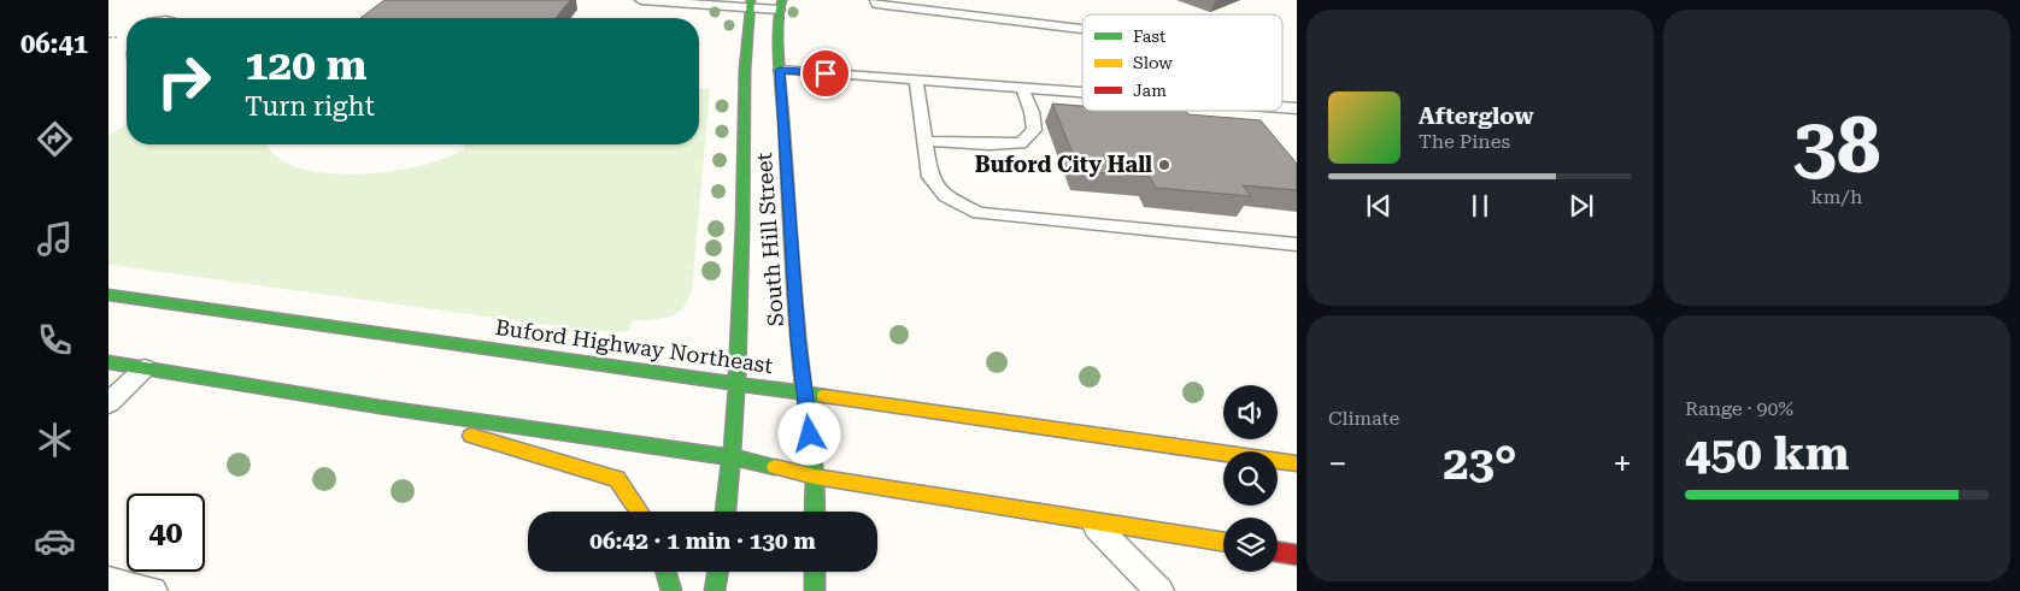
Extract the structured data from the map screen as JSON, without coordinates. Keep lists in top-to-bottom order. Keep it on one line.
{"streets":{"main road":["South Hill Street","Buford Highway Northeast"]},"crossings":[["South Hill Street","Buford Highway Northeast"]],"places":["Buford City Hall"],"legend":["Fast","Slow","Jam"],"page":{"tabs":"06:41","tile":[["38","km/h"],"Climate",["Range · 90%","450 km"]],"turn":["120 m","Turn right"],"song":["Afterglow","The Pines"],"heat":["−","23°","+"],"limit":"40","trip":"06:42 · 1 min · 130 m"}}
